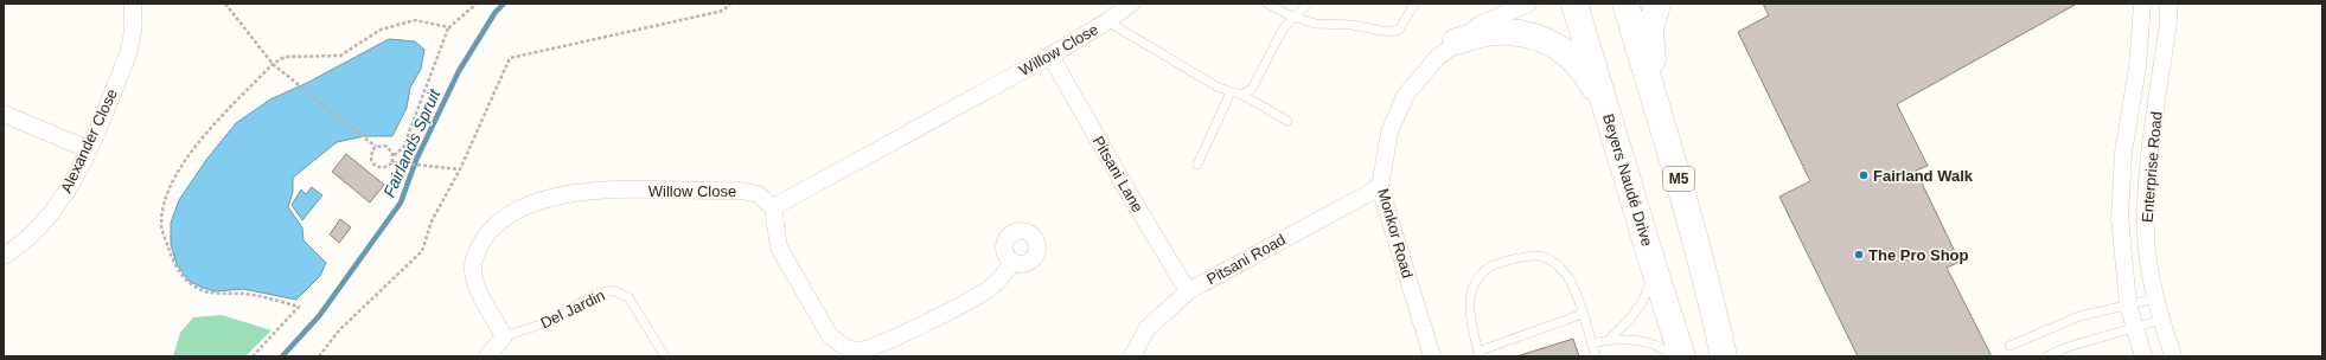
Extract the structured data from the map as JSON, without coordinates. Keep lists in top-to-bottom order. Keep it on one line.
{"streets":{"main road":["M5","Beyers Naudé Drive"],"street":["Willow Close","Alexander Close","Enterprise Road","Pitsani Lane","Monkor Road","Pitsani Road"],"lane":["Del Jardin"]},"crossings":[["Willow Close","Pitsani Lane"],["Willow Close","Del Jardin"],["Pitsani Lane","Pitsani Road"],["Monkor Road","Pitsani Road"]],"water":["Fairlands Spruit"],"places":["Fairland Walk","The Pro Shop"]}
